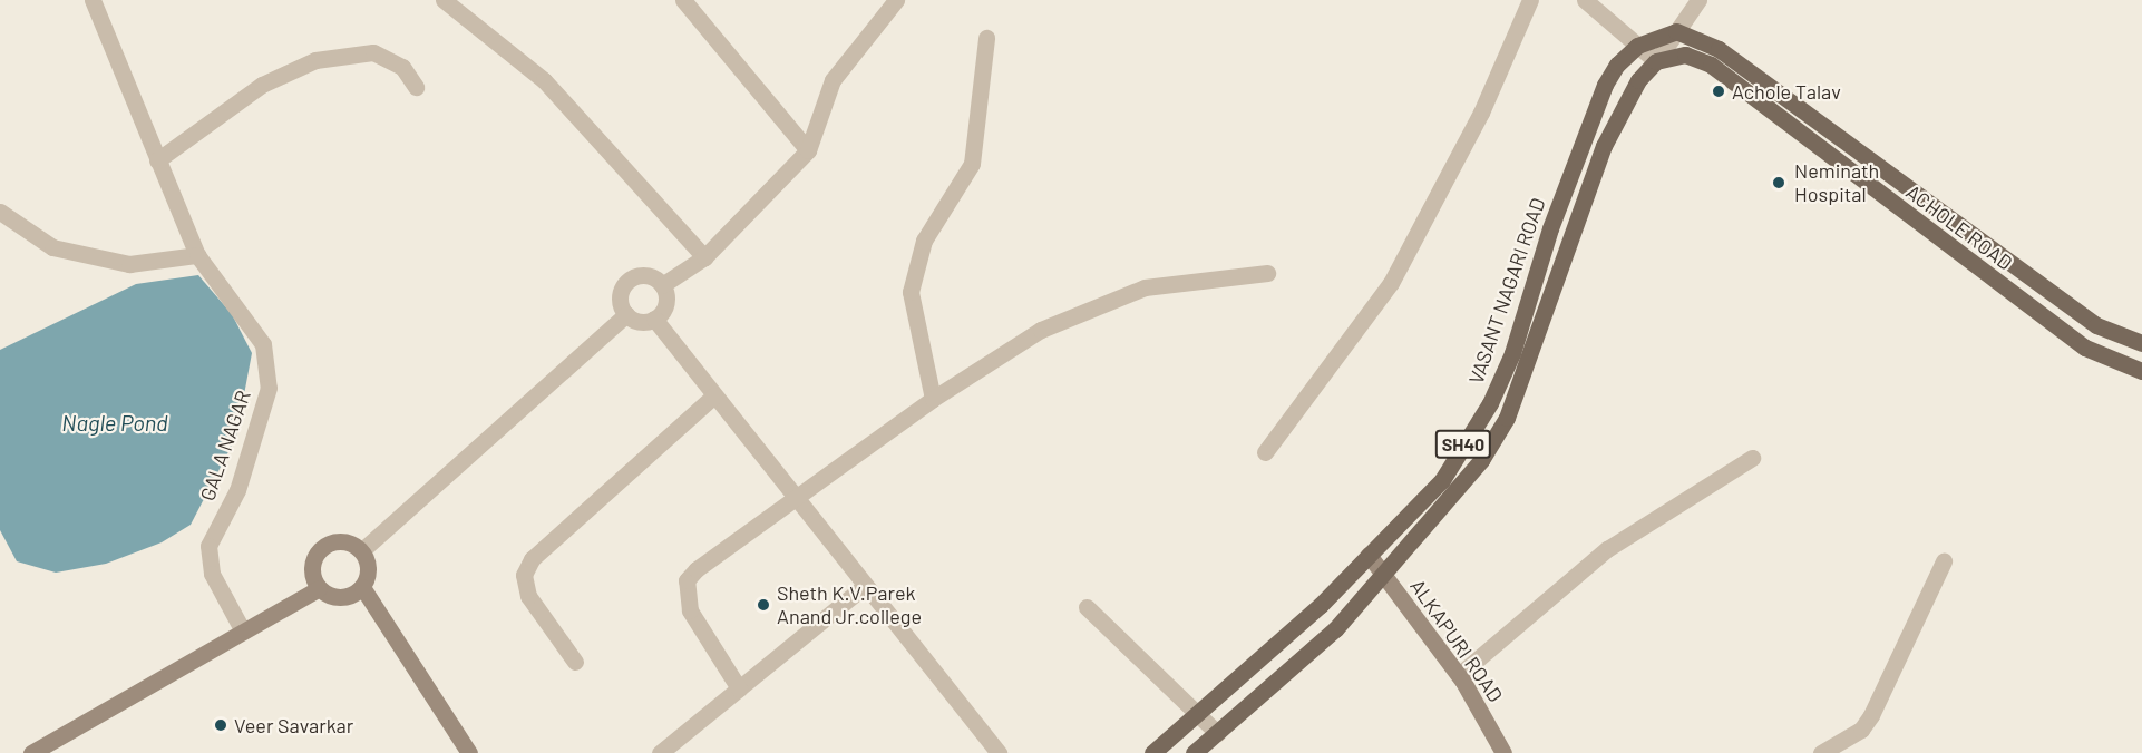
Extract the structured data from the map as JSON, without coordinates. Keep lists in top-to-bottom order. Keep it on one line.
{"streets":{"main road":["ACHOLE ROAD","VASANT NAGARI ROAD","SH40"],"street":["GALA NAGAR","ALKAPURI ROAD"]},"crossings":[["ACHOLE ROAD","VASANT NAGARI ROAD"],["VASANT NAGARI ROAD","ALKAPURI ROAD"]],"water":["Nagle Pond"],"places":["Achole Talav","Neminath Hospital","Sheth K.V.Parek Anand Jr.college","Veer Savarkar"]}
